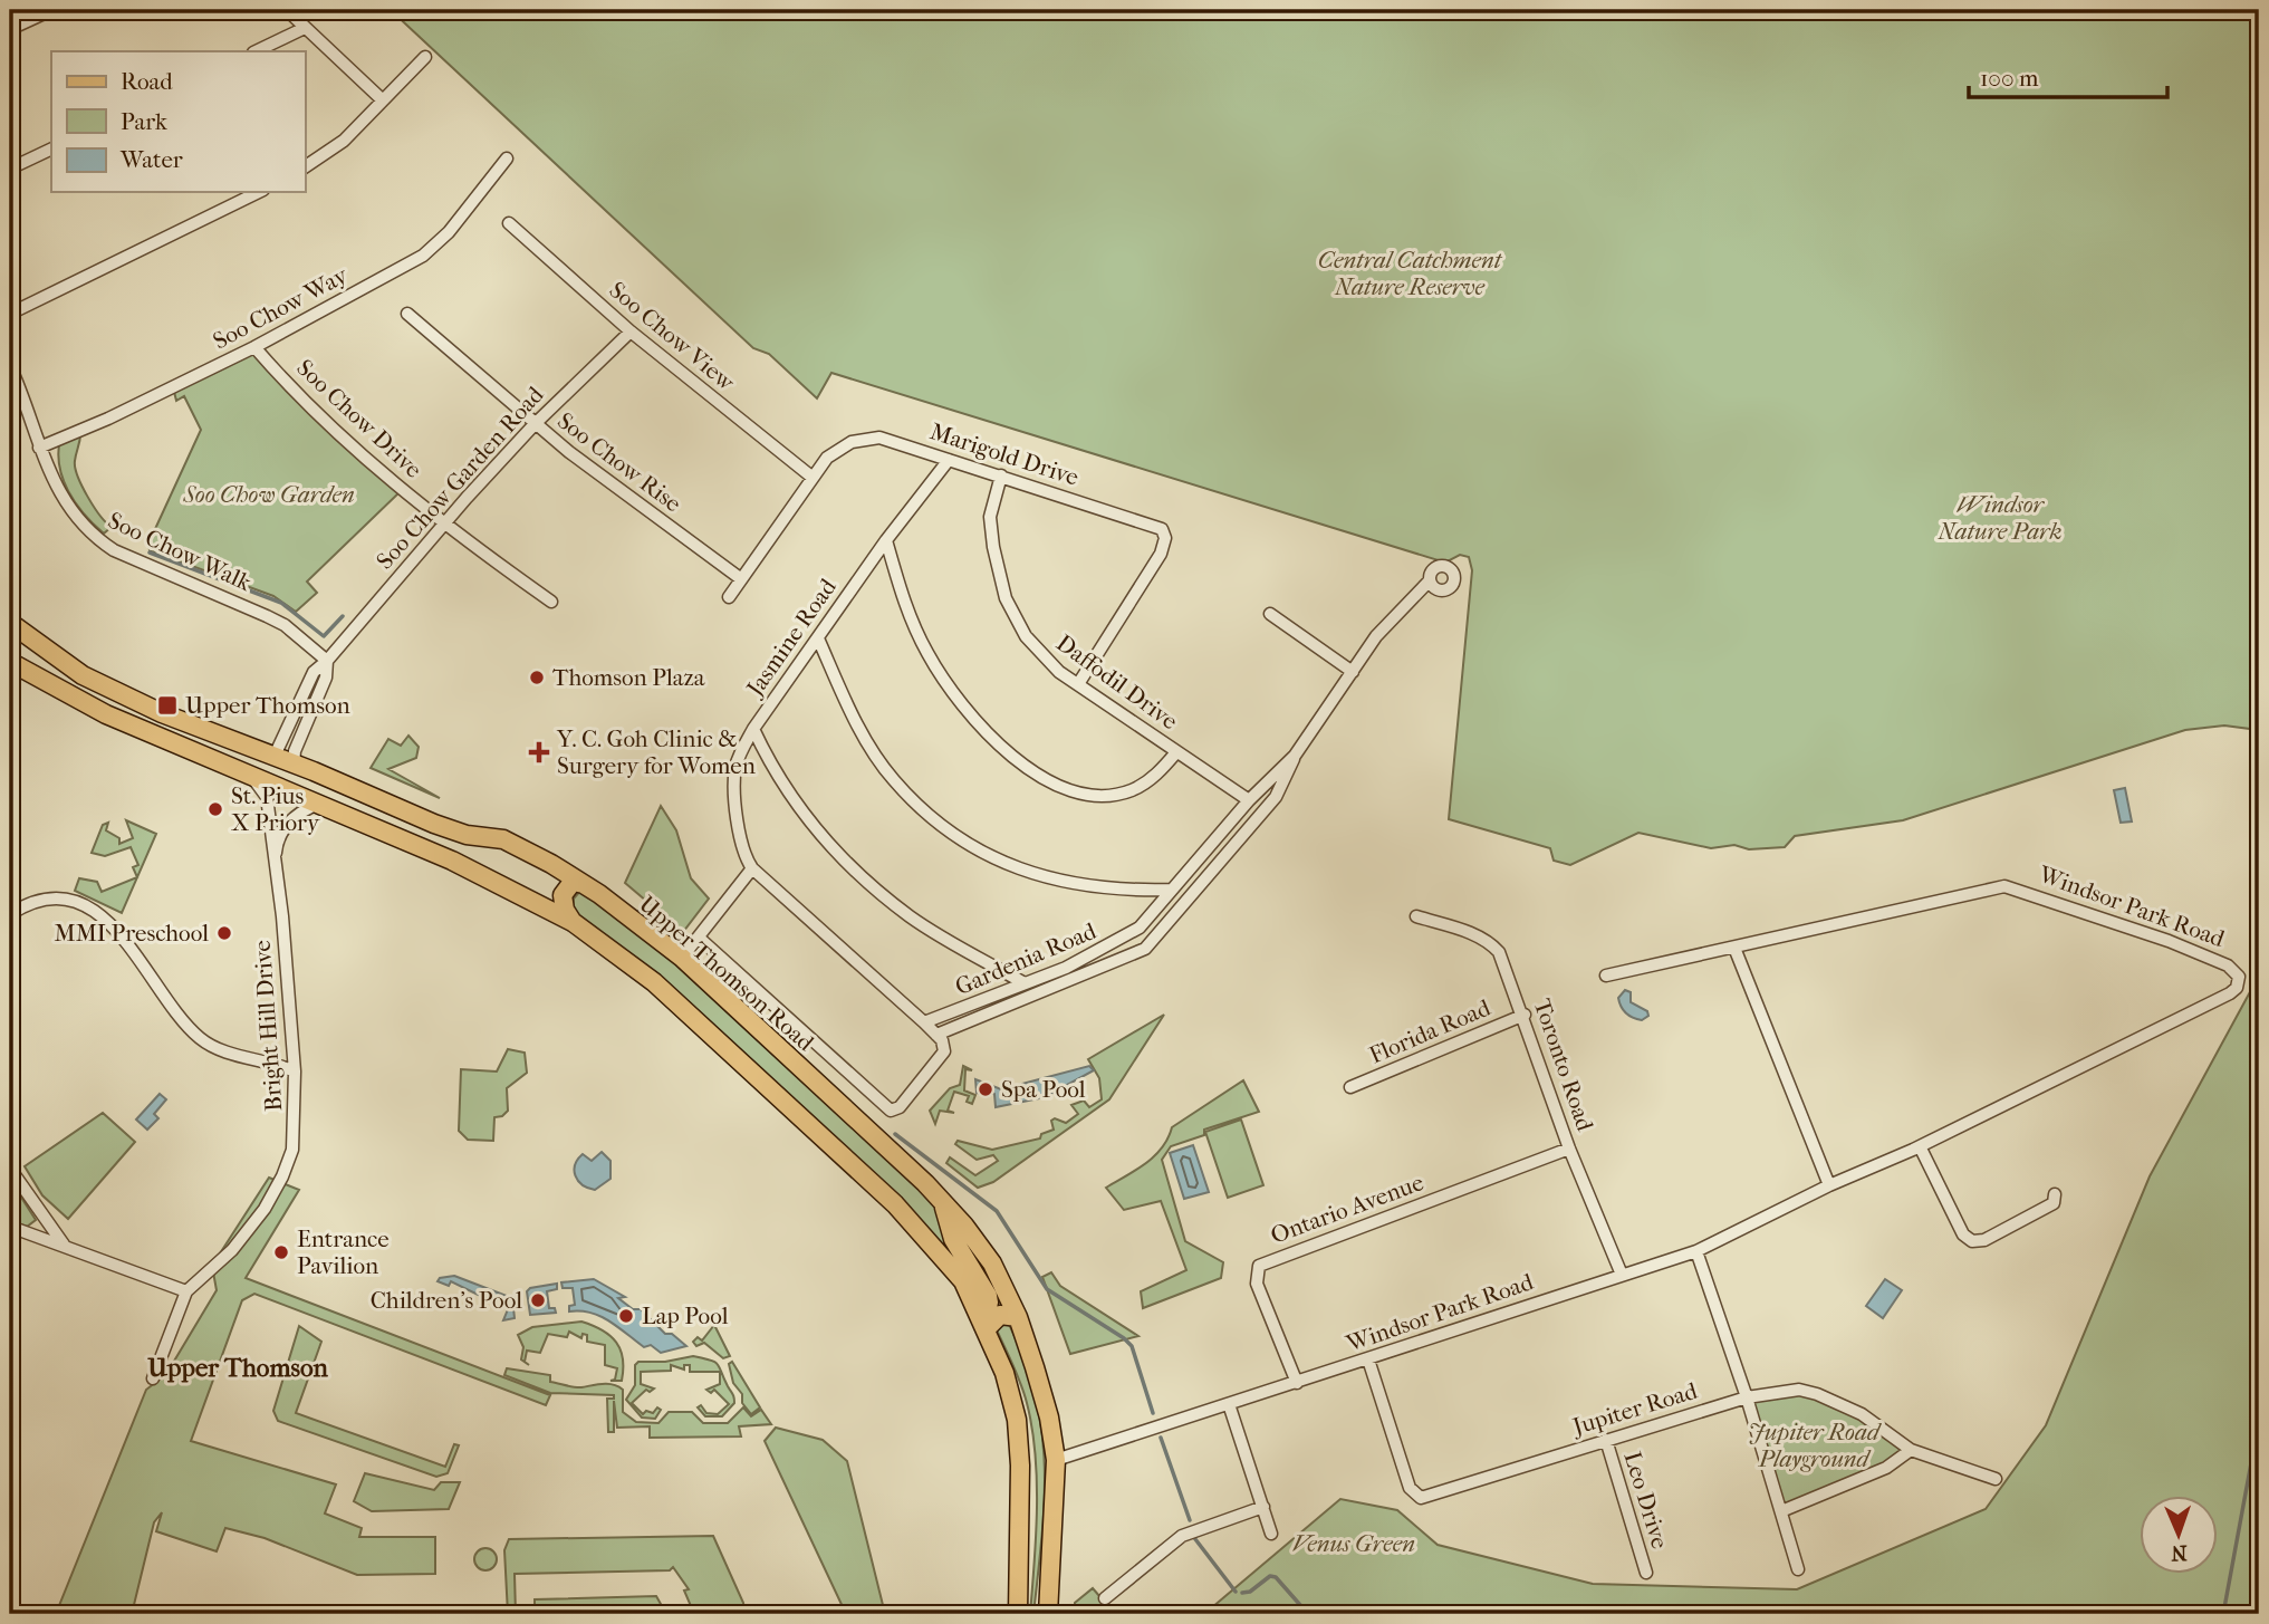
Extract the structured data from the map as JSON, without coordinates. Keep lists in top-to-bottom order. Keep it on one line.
{"streets":{"main road":["Upper Thomson Road"],"street":["Soo Chow Way","Soo Chow View","Soo Chow Drive","Marigold Drive","Soo Chow Rise","Soo Chow Garden Road","Soo Chow Walk","Jasmine Road","Daffodil Drive","Windsor Park Road","Gardenia Road","Bright Hill Drive","Florida Road","Toronto Road","Ontario Avenue","Jupiter Road","Leo Drive"]},"crossings":[["Soo Chow Way","Soo Chow Drive"],["Soo Chow Way","Soo Chow Walk"],["Soo Chow View","Marigold Drive"],["Soo Chow View","Soo Chow Garden Road"],["Soo Chow Drive","Soo Chow Garden Road"],["Marigold Drive","Soo Chow Rise"],["Marigold Drive","Jasmine Road"],["Marigold Drive","Daffodil Drive"],["Soo Chow Rise","Soo Chow Garden Road"],["Soo Chow Garden Road","Soo Chow Walk"],["Soo Chow Garden Road","Upper Thomson Road"],["Daffodil Drive","Gardenia Road"],["Windsor Park Road","Upper Thomson Road"],["Windsor Park Road","Toronto Road"],["Windsor Park Road","Ontario Avenue"],["Windsor Park Road","Jupiter Road"],["Florida Road","Toronto Road"],["Toronto Road","Ontario Avenue"],["Jupiter Road","Leo Drive"]],"districts":["Upper Thomson"],"parks":["Central Catchment Nature Reserve","Soo Chow Garden","Windsor Nature Park","Jupiter Road Playground","Venus Green"],"places":{"other":["Thomson Plaza","St. Pius X Priory","MMI Preschool","Spa Pool","Entrance Pavilion","Children's Pool","Lap Pool"],"transit":["Upper Thomson"],"health":["Y. C. Goh Clinic & Surgery for Women"]},"legend":["Road","Park","Water"],"scale_bar":"100 m","north":"bottom"}
